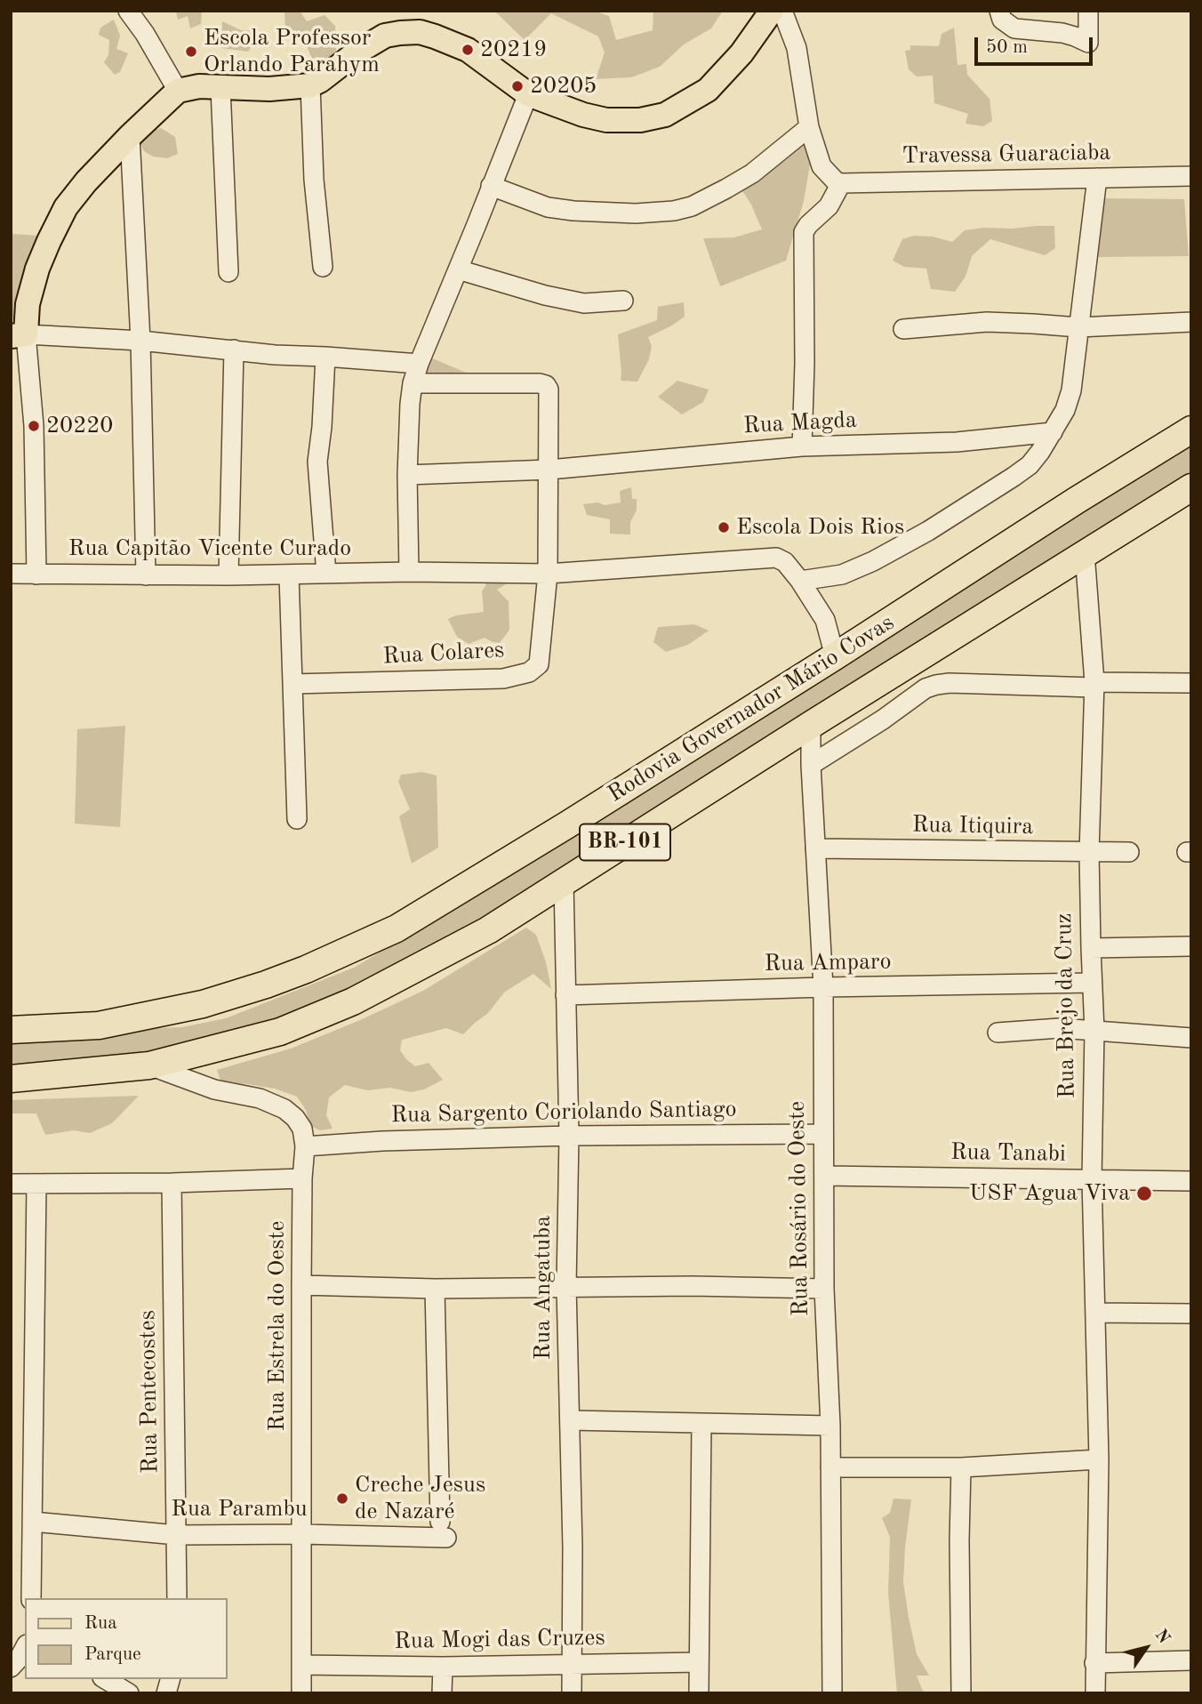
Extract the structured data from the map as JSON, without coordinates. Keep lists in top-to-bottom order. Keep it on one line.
{"streets":{"highway":["Rodovia Governador Mário Covas","BR-101"],"street":["Travessa Guaraciaba","Rua Magda","Rua Capitão Vicente Curado","Rua Colares","Rua Itiquira","Rua Amparo","Rua Brejo da Cruz","Rua Sargento Coriolando Santiago","Rua Tanabi","Rua Rosário do Oeste","Rua Angatuba","Rua Estrela do Oeste","Rua Pentecostes","Rua Parambu","Rua Mogi das Cruzes"]},"crossings":[["Rua Magda","Rua Colares"],["Rua Capitão Vicente Curado","Rua Colares"],["Rodovia Governador Mário Covas","Rua Brejo da Cruz"],["Rodovia Governador Mário Covas","Rua Rosário do Oeste"],["Rodovia Governador Mário Covas","Rua Angatuba"],["Rodovia Governador Mário Covas","Rua Estrela do Oeste"],["Rua Itiquira","Rua Brejo da Cruz"],["Rua Itiquira","Rua Rosário do Oeste"],["Rua Amparo","Rua Brejo da Cruz"],["Rua Amparo","Rua Rosário do Oeste"],["Rua Amparo","Rua Angatuba"],["Rua Brejo da Cruz","Rua Tanabi"],["Rua Sargento Coriolando Santiago","Rua Rosário do Oeste"],["Rua Sargento Coriolando Santiago","Rua Angatuba"],["Rua Sargento Coriolando Santiago","Rua Estrela do Oeste"],["Rua Tanabi","Rua Rosário do Oeste"],["Rua Angatuba","Rua Mogi das Cruzes"],["Rua Estrela do Oeste","Rua Parambu"],["Rua Estrela do Oeste","Rua Mogi das Cruzes"],["Rua Pentecostes","Rua Parambu"]],"places":["20219","Escola Professor Orlando Parahym","20205","20220","Escola Dois Rios","USF Agua Viva","Creche Jesus de Nazaré"],"legend":["Rua","Parque"],"scale_bar":"50 m","north":"top right"}
